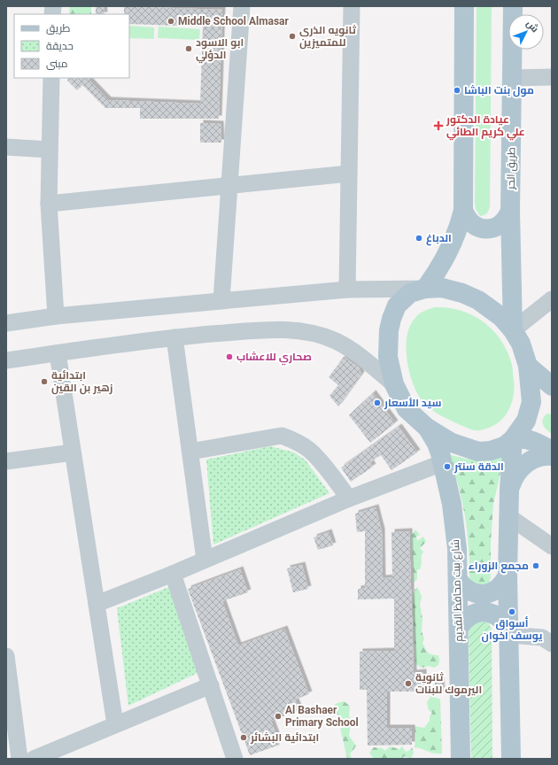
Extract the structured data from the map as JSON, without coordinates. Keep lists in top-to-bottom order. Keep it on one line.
{"streets":{"main road":["طريق الحر","شارع بيت محافظ القديم"]},"places":{"other":["Middle School Almasar","ثانويه الذرى للمتميزين","ابو الاسود الدؤلي","مول بنت الباشا","الدباغ","صحاري للاعشاب","ابتدائية زهير بن القين","سيد الأسعار","الدقة سنتر","مجمع الزوراء","أسواق يوسف اخوان","ثانوية اليرموك للبنات","Al Bashaer Primary School","ابتدائية البشائر"],"health":["عيادة الدكتور علي كريم الطائي"]},"legend":["طريق","حديقة","مبنى"],"north":"top right"}
